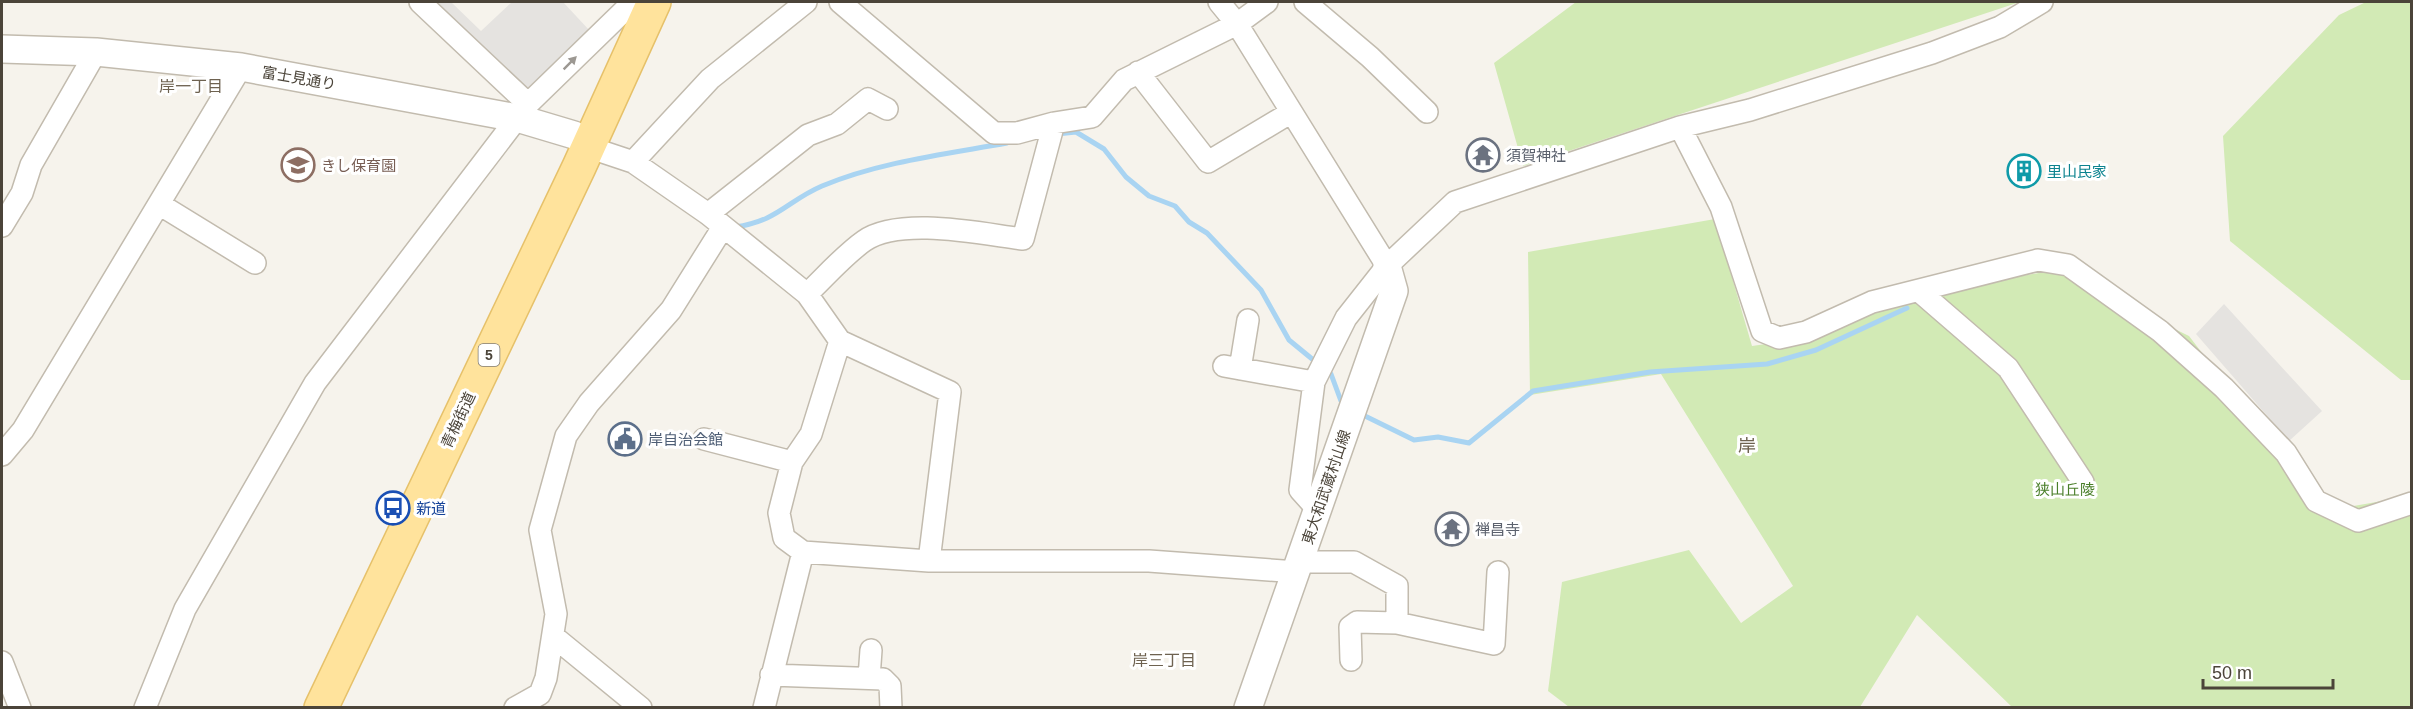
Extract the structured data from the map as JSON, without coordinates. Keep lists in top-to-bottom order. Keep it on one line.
{"streets":{"main road":["5","青梅街道"],"street":["富士見通り","東大和武蔵村山線"]},"crossings":[["富士見通り","青梅街道"]],"districts":["岸一丁目","岸","岸三丁目"],"parks":["狭山丘陵"],"places":{"temple":["須賀神社","禅昌寺"],"school or university":["きし保育園"],"building":["里山民家"],"public building":["岸自治会館"],"bus stop":["新道"]},"scale_bar":"50 m"}
